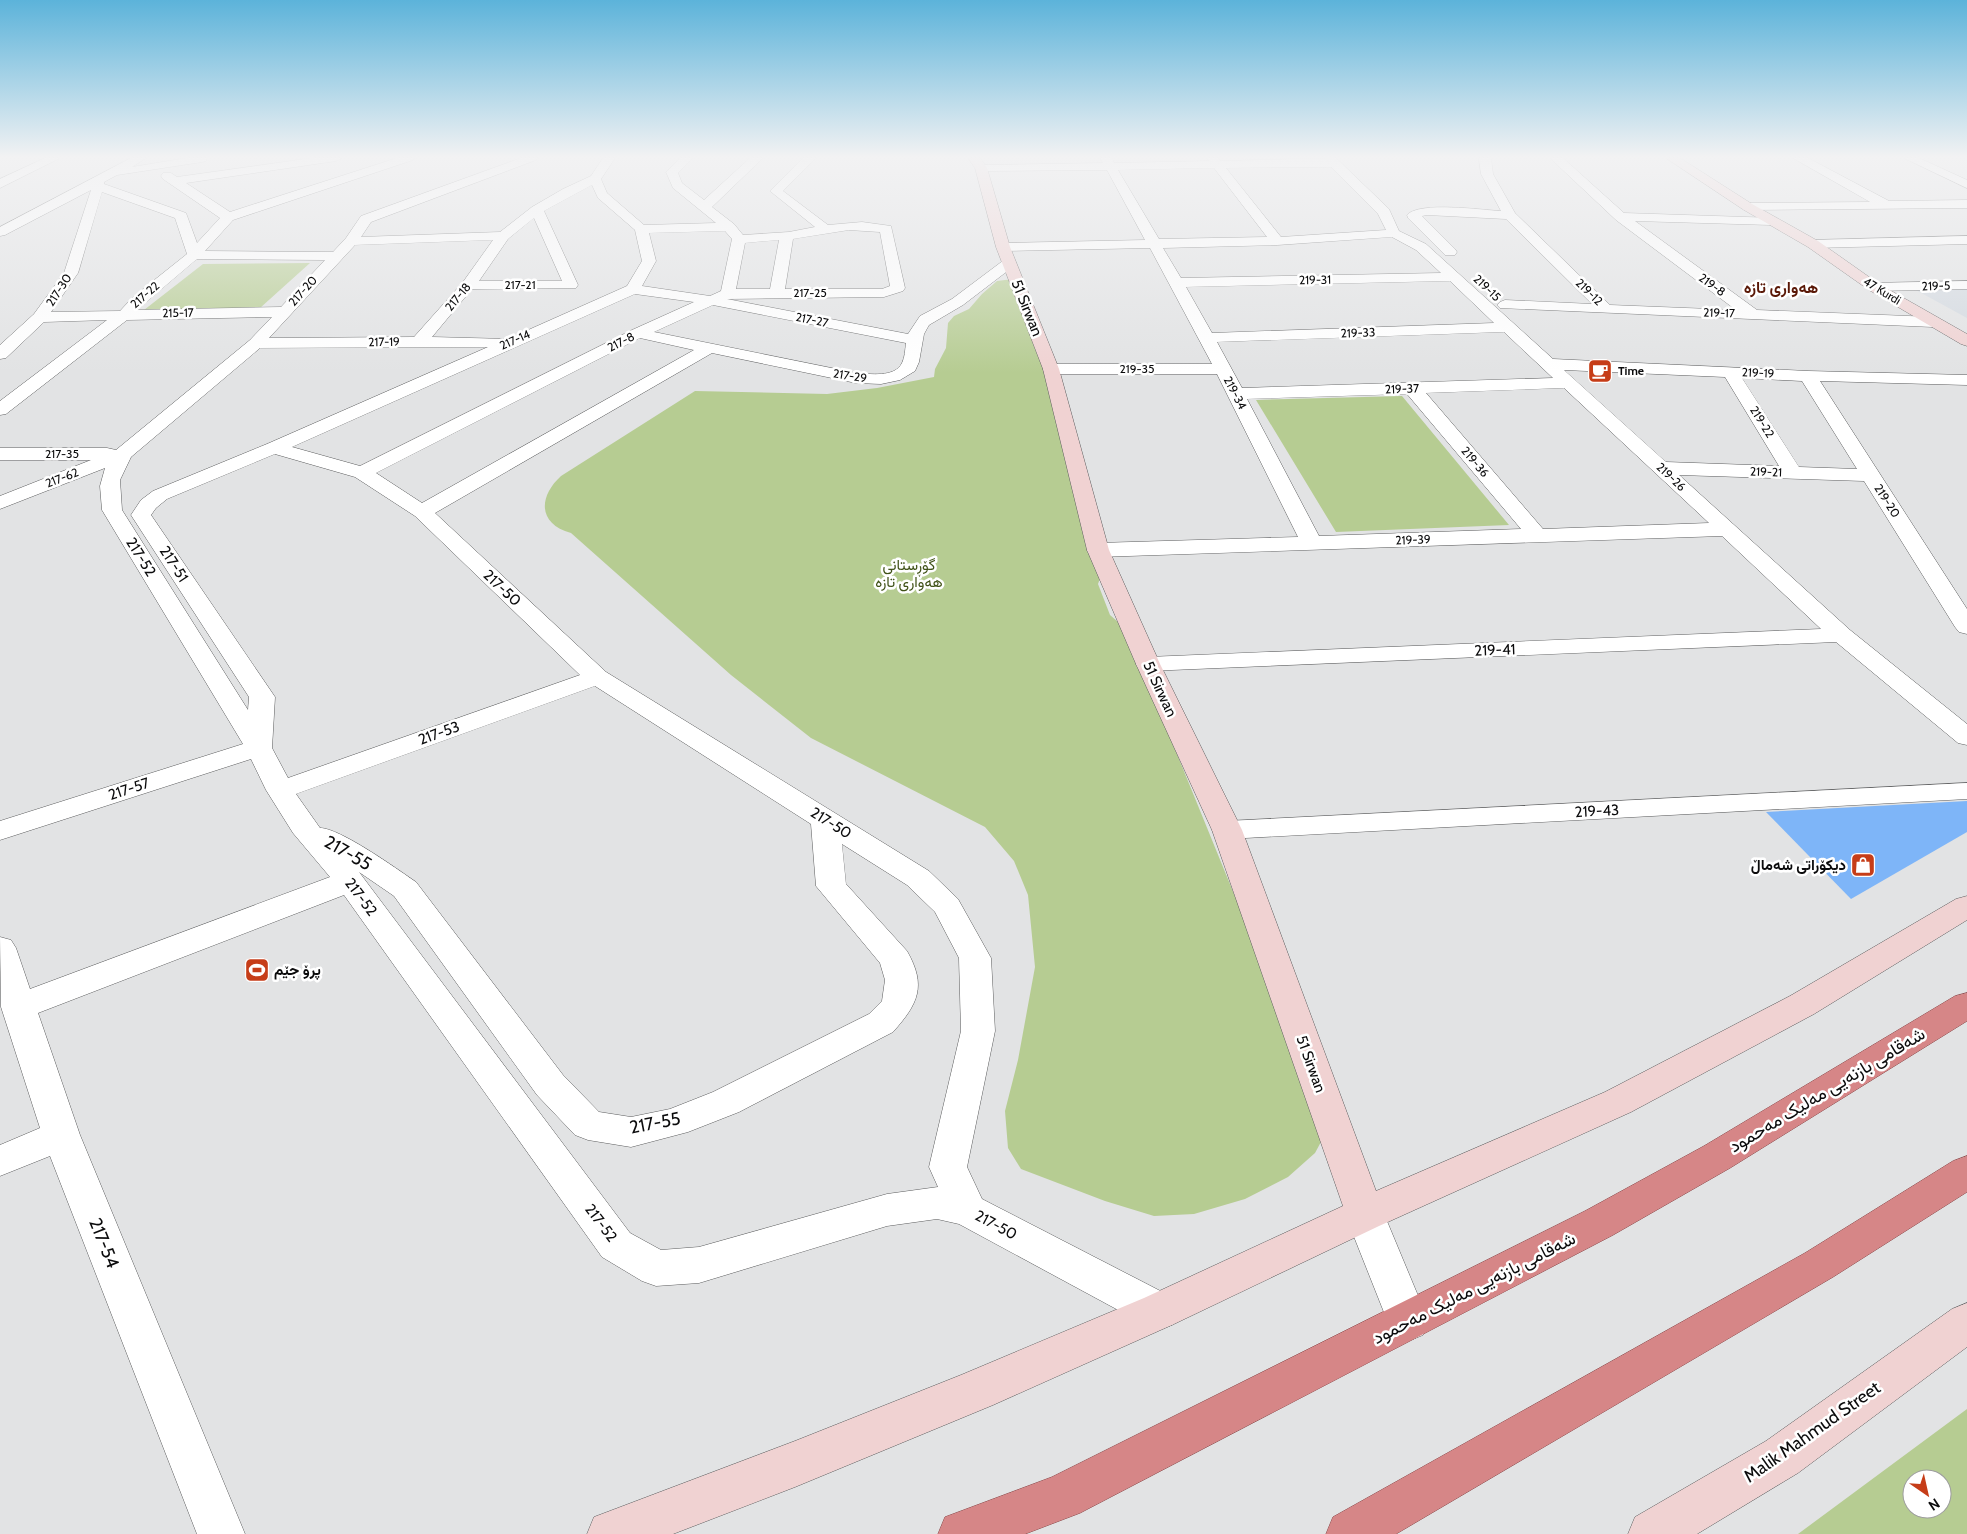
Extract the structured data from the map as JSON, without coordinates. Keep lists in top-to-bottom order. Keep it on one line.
{"streets":{"highway":["شەقامی بازنەیی مەلیک مەحمود"],"main road":["47 Kurdi","51 Sirwan","Malik Mahmud Street"],"street":["219-31","217-21","219-8","219-5","219-15","217-30","217-20","219-12","217-25","217-22","217-18","215-17","219-17","217-27","219-33","217-14","217-19","217-8","219-35","219-19","217-29","219-37","219-34","219-22","217-35","219-36","219-21","219-26","217-62","219-20","219-39","217-52","217-51","217-50","219-41","217-53","217-57","219-43","217-55","217-54"]},"crossings":[["219-31","219-34"],["219-31","219-26"],["217-21","217-18"],["219-8","219-17"],["219-5","47 Kurdi"],["219-15","219-17"],["219-15","219-19"],["219-15","219-37"],["219-15","219-26"],["217-30","215-17"],["217-20","215-17"],["217-20","217-19"],["217-20","217-35"],["217-20","217-62"],["217-20","217-52"],["47 Kurdi","219-17"],["219-12","219-17"],["217-25","217-8"],["217-22","215-17"],["217-18","217-19"],["51 Sirwan","219-35"],["51 Sirwan","217-29"],["51 Sirwan","219-39"],["51 Sirwan","219-41"],["51 Sirwan","219-43"],["217-27","217-14"],["217-27","217-8"],["217-27","217-29"],["219-33","219-34"],["219-33","219-26"],["217-14","217-19"],["217-14","217-51"],["217-14","217-50"],["217-8","217-29"],["217-8","217-50"],["219-35","219-34"],["219-19","219-37"],["219-19","219-22"],["219-19","219-26"],["219-19","219-20"],["219-37","219-34"],["219-37","219-36"],["219-37","219-26"],["219-34","219-39"],["219-22","219-21"],["217-35","217-62"],["217-35","217-52"],["219-36","219-39"],["219-21","219-26"],["219-21","219-20"],["219-26","219-39"],["219-26","219-41"],["217-62","217-52"],["217-52","217-51"],["217-52","217-50"],["217-52","217-53"],["217-52","217-57"],["217-52","217-55"],["217-51","217-50"],["217-51","217-57"],["217-50","217-53"],["217-50","217-55"]],"districts":["هەواری تازە"],"parks":["گۆڕستانی هەواری تازە"],"places":{"cafe":["Time"],"shop":["دیکۆراتی شەماڵ"],"sports":["پرۆ جێم"]},"north":"bottom right"}
